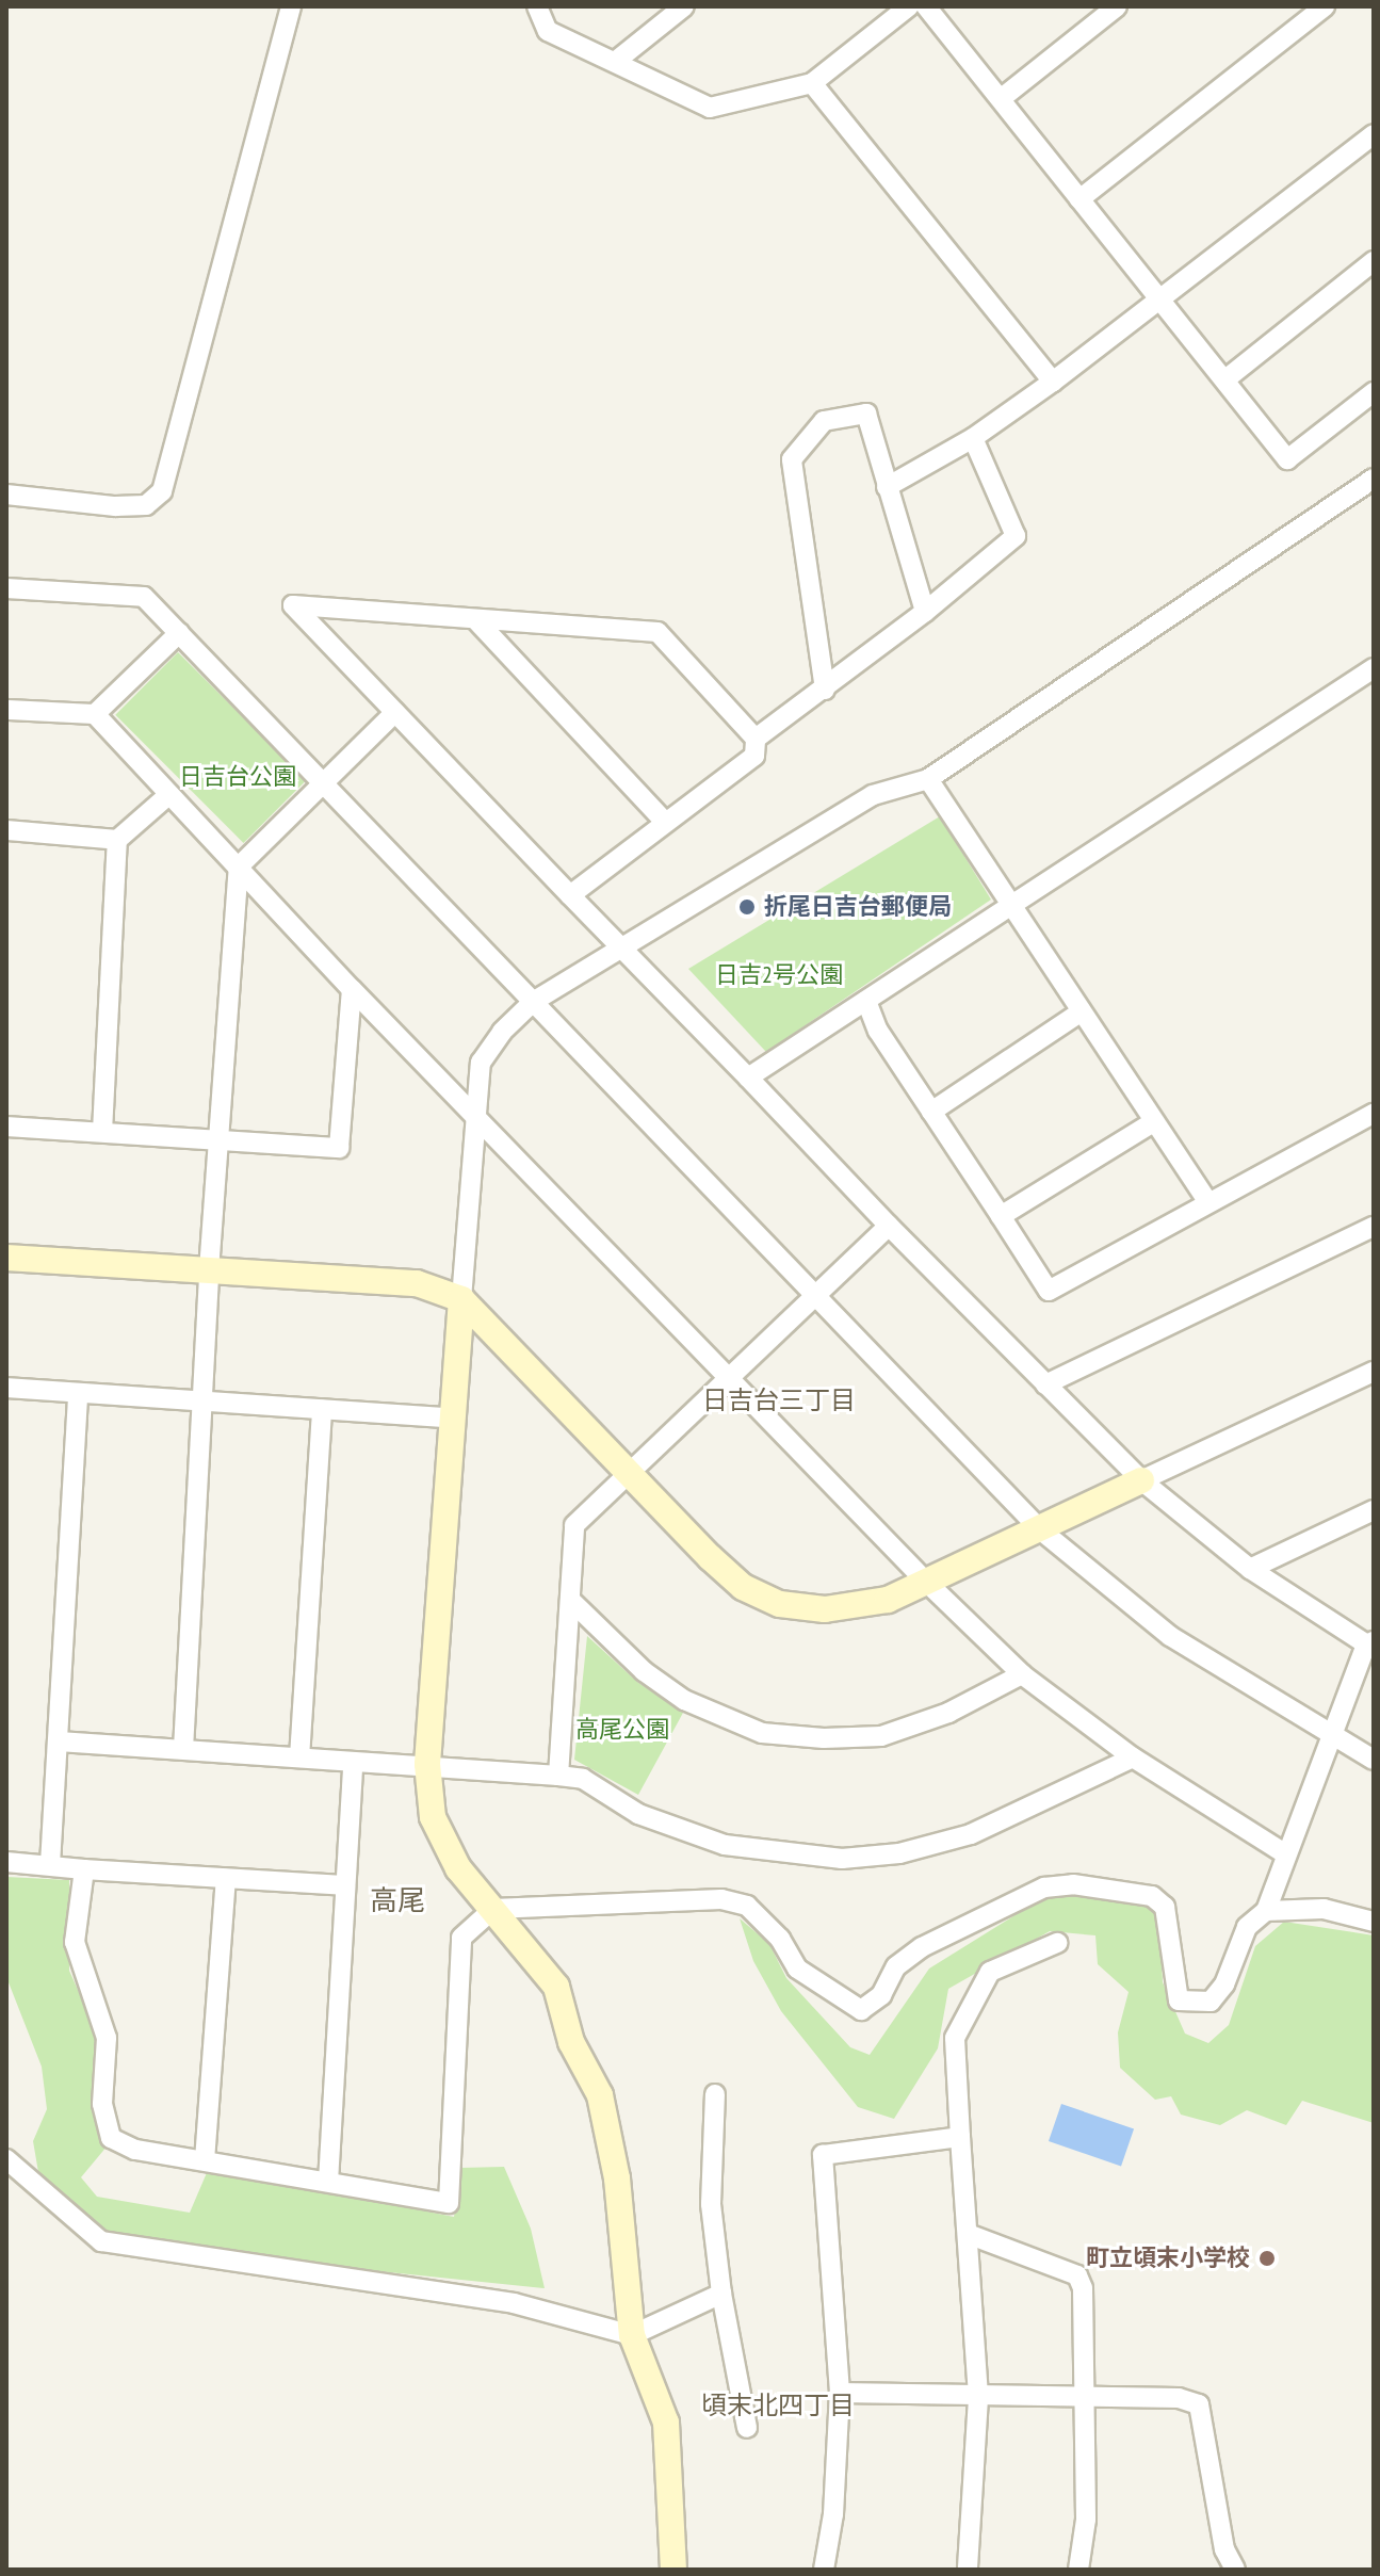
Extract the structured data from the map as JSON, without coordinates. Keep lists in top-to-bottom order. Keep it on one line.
{"districts":["日吉台三丁目","高尾","頃末北四丁目"],"parks":["日吉台公園","日吉2号公園","高尾公園"],"places":["折尾日吉台郵便局","町立頃末小学校"]}
